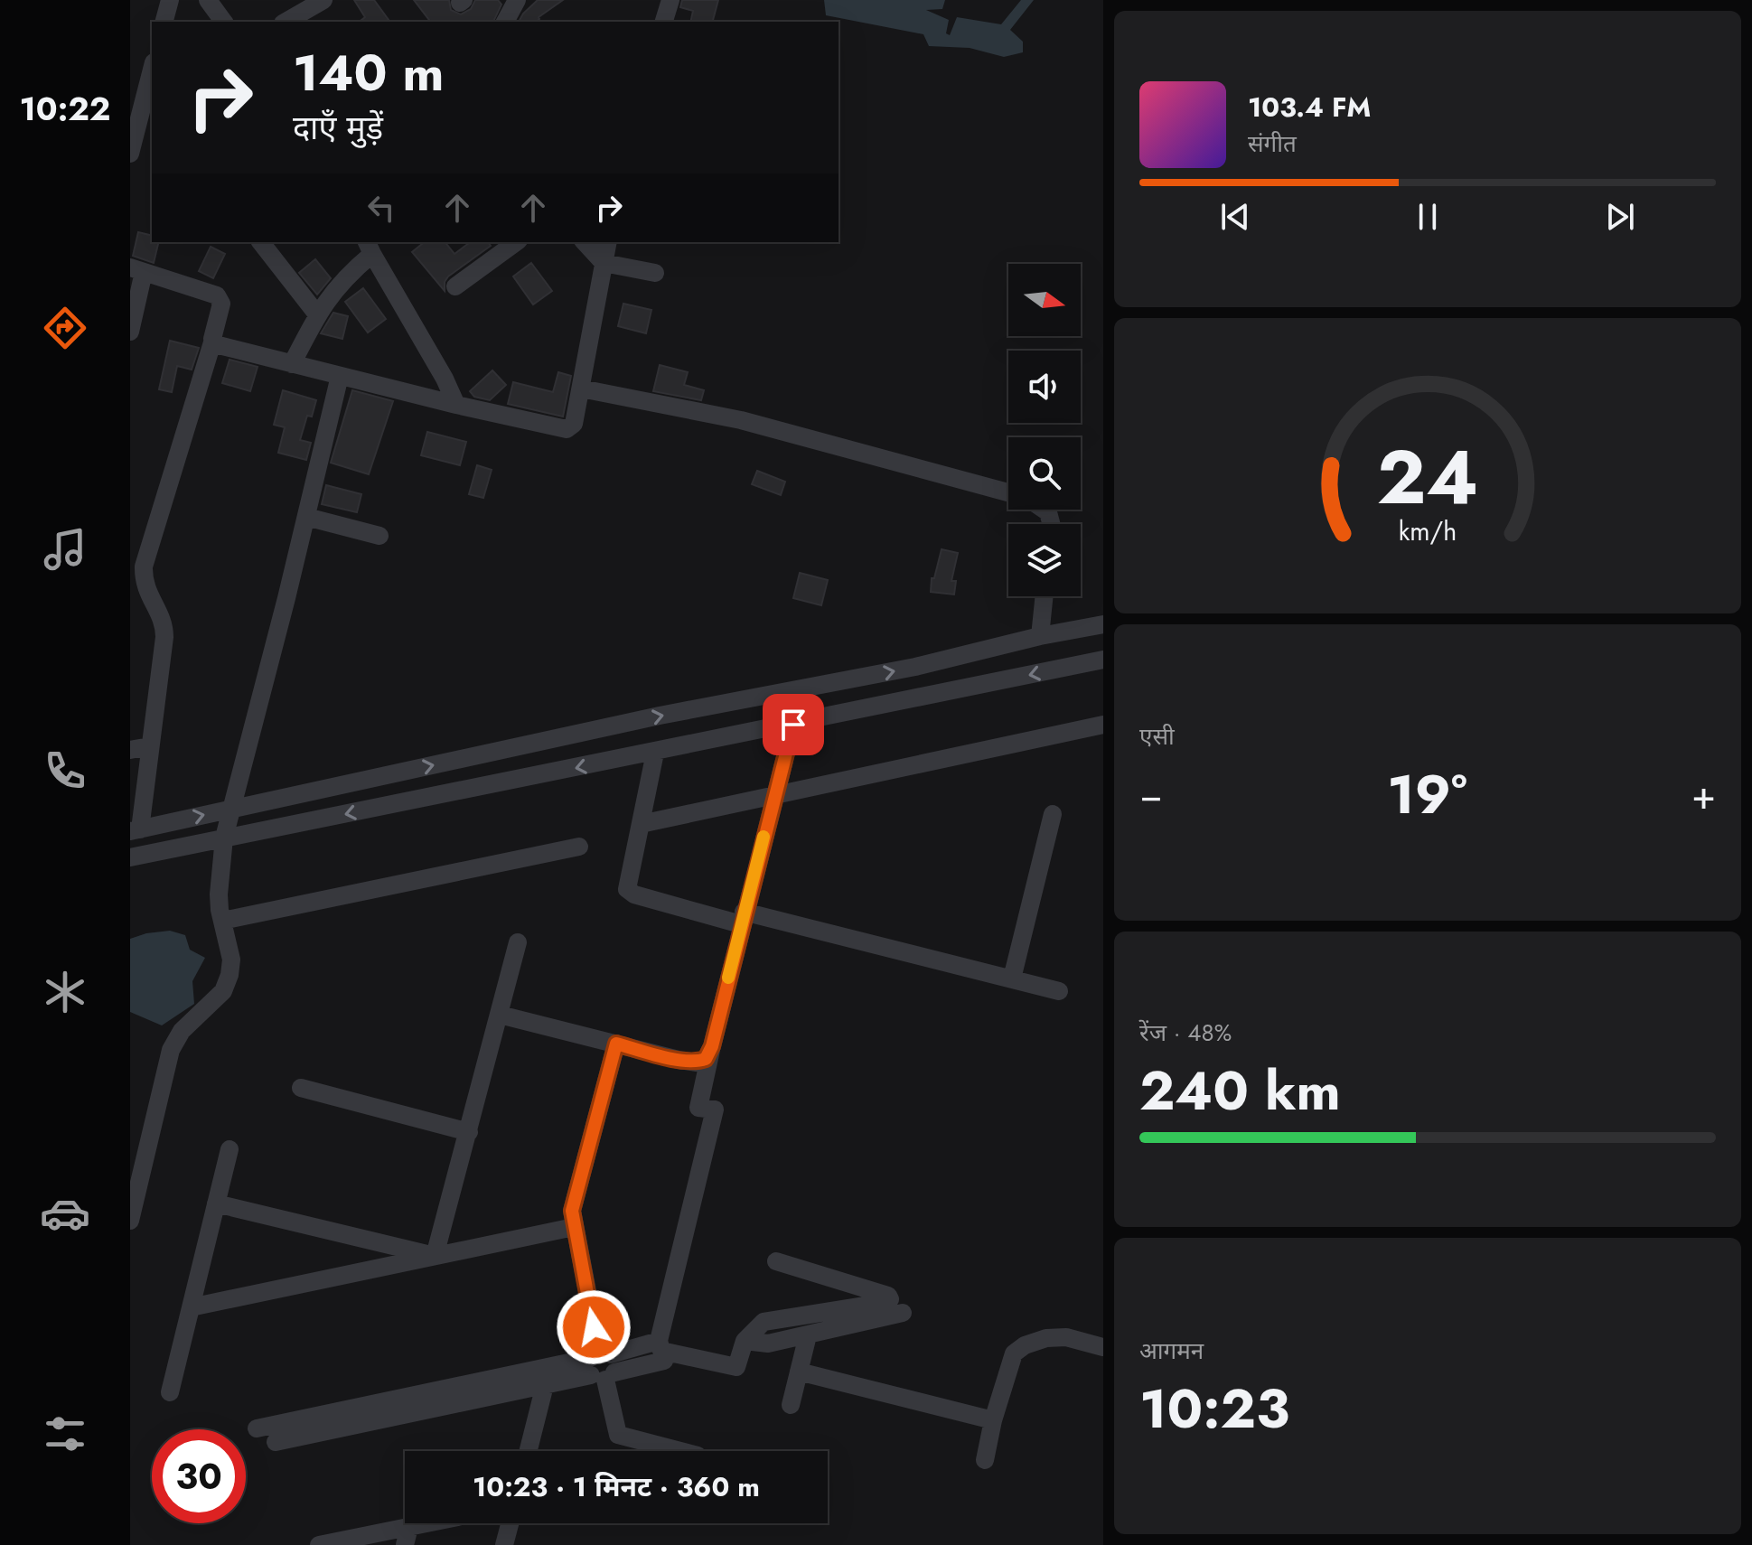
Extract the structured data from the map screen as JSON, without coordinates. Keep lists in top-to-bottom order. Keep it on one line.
{"north":"right","page":{"tabs":"10:22","turn":["140 m","दाएँ मुड़ें"],"song":["103.4 FM","संगीत"],"tile":["एसी",["रेंज · 48%","240 km"],["आगमन","10:23"]],"heat":["−","19°","+"],"limit":"30","trip":"10:23 · 1 मिनट · 360 m","gauge":["24","km/h"]}}
